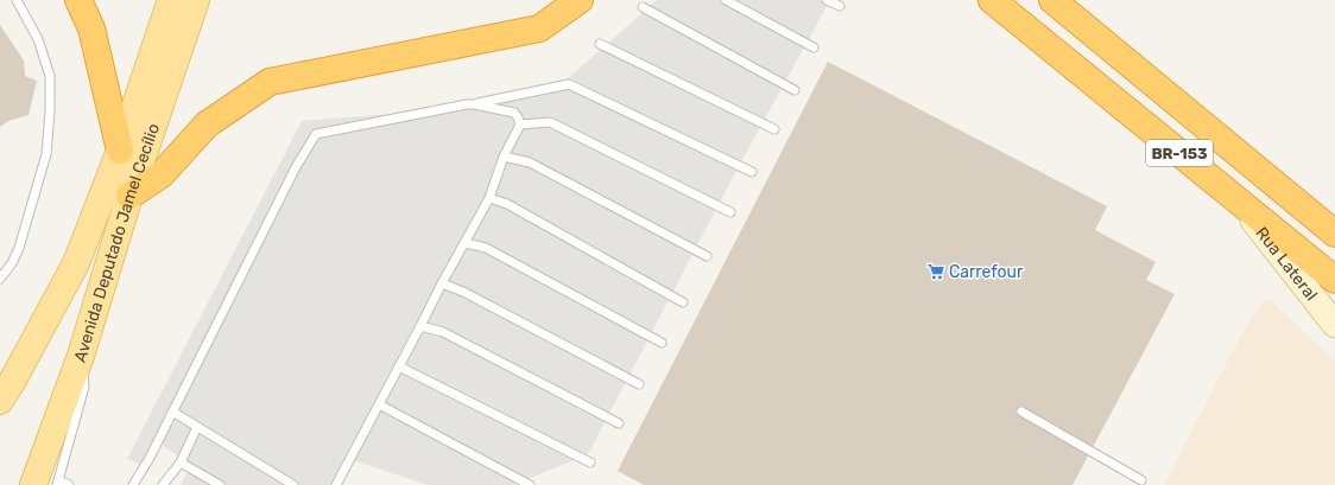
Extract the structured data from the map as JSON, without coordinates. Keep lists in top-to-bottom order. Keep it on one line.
{"streets":{"highway":["BR-153"],"main road":["Avenida Deputado Jamel Cecílio","Rua Lateral"]},"crossings":[["BR-153","Rua Lateral"]],"places":{"supermarket":["Carrefour"]}}
